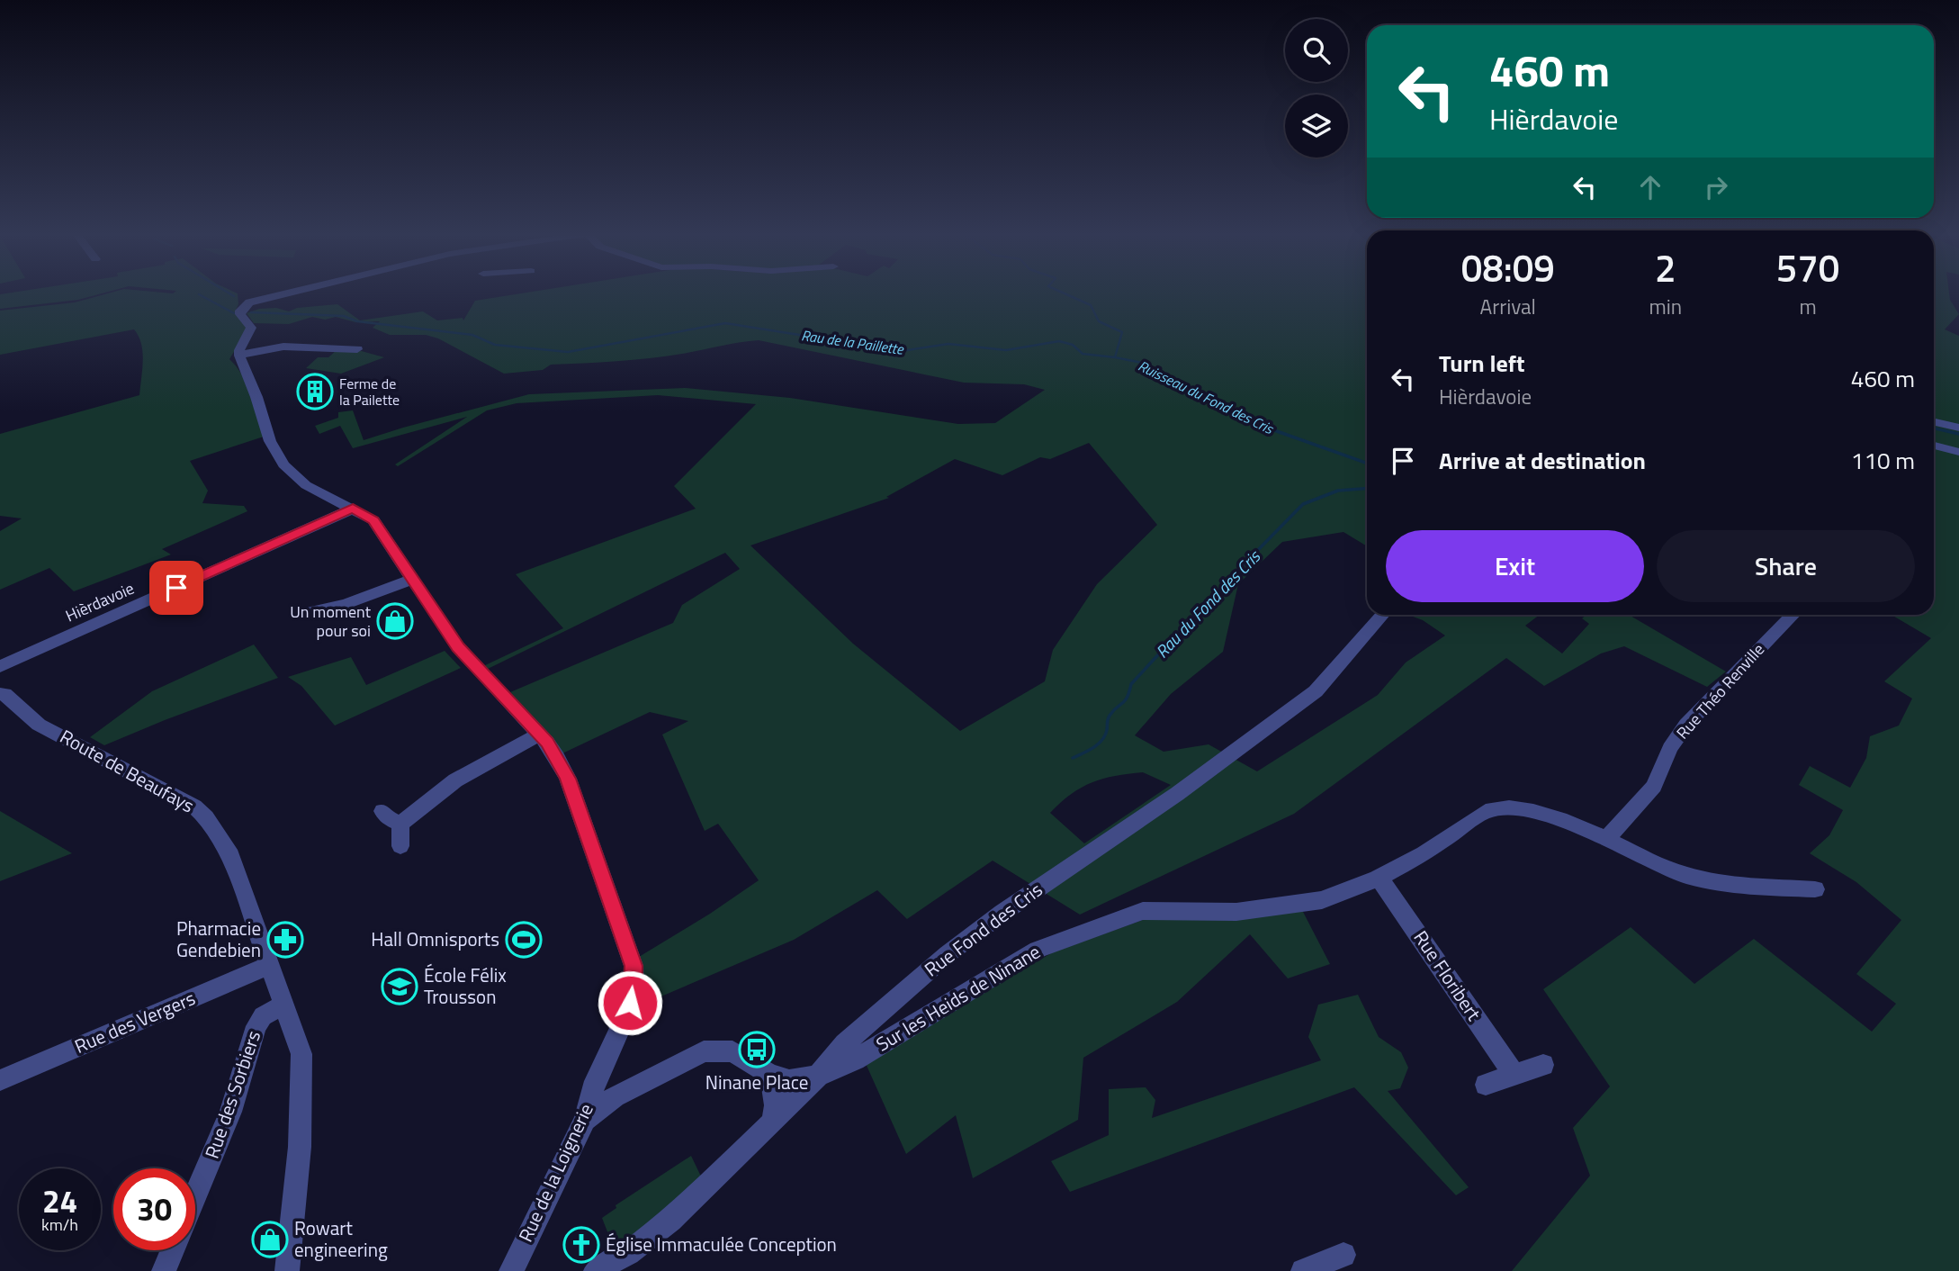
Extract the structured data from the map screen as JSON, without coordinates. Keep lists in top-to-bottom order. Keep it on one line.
{"streets":{"street":["Hièrdavoie","Rue Théo Renville","Route de Beaufays","Rue Fond des Cris","Rue Floribert","Sur les Heids de Ninane","Rue des Vergers","Rue des Sorbiers","Rue de la Loignerie"]},"crossings":[["Hièrdavoie","Rue de la Loignerie"],["Rue Théo Renville","Sur les Heids de Ninane"],["Route de Beaufays","Rue des Vergers"],["Route de Beaufays","Rue des Sorbiers"],["Rue Fond des Cris","Sur les Heids de Ninane"],["Rue Floribert","Sur les Heids de Ninane"]],"water":["Rau de la Paillette","Ruisseau du Fond des Cris","Rau du Fond des Cris"],"places":{"building":["Ferme de la Pailette"],"shop":["Un moment pour soi","Rowart engineering"],"pharmacy":["Pharmacie Gendebien"],"sports":["Hall Omnisports"],"school or university":["École Félix Trousson"],"bus stop":["Ninane Place"],"church":["Église Immaculée Conception"]},"page":{"turn":["460 m","Hièrdavoie"],"eta":["08:09","Arrival","2","min","570","m"],"list":[{"name":"Turn left","note":"Hièrdavoie","value":"460 m"},{"name":"Arrive at destination","value":"110 m"}],"buttons":["Exit","Share"],"speed":"24 km/h","limit":"30"}}
